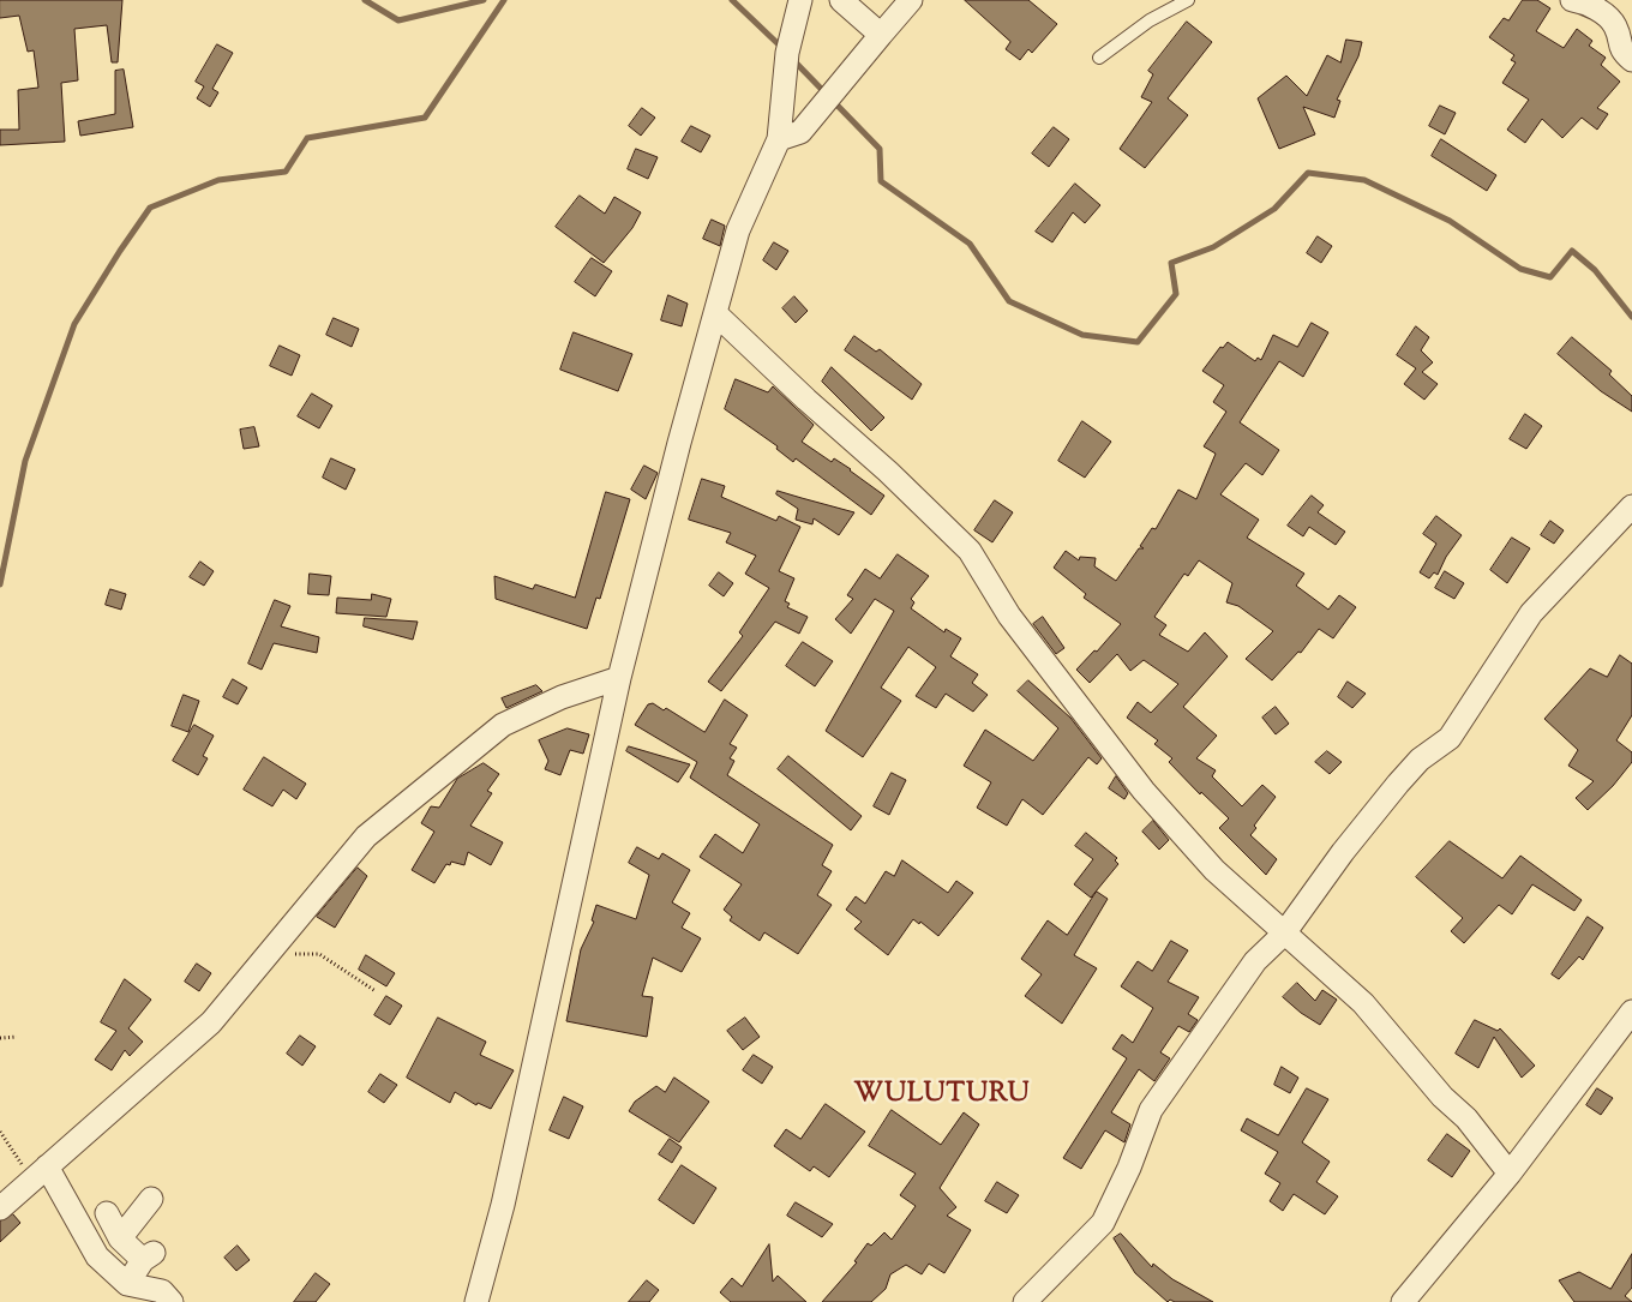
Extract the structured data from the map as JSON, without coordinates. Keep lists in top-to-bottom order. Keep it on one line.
{"districts":["WULUTURU"]}
